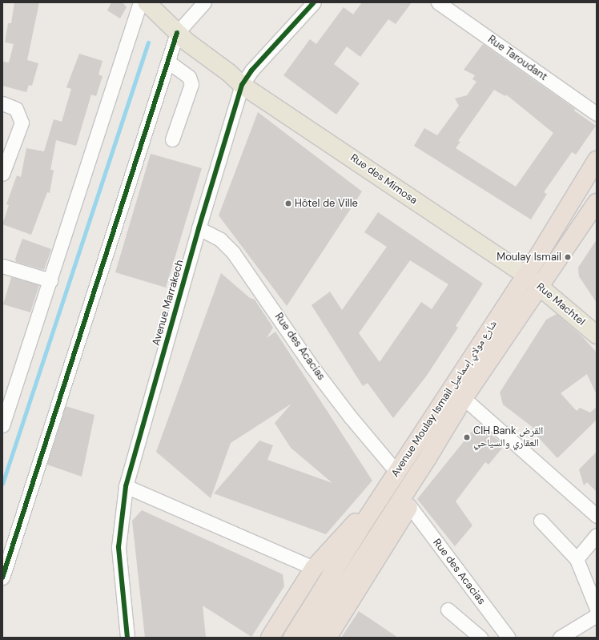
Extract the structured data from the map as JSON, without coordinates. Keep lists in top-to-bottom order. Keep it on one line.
{"streets":{"highway":["Avenue Moulay Ismail شارع مولاي إسماعيل"],"main road":["Rue des Mimosa","Rue Machtel"],"street":["Rue Taroudant","Avenue Marrakech","Rue des Acacias"]},"crossings":[["Rue des Mimosa","Avenue Marrakech"],["Rue des Mimosa","Rue Machtel"],["Rue des Mimosa","Avenue Moulay Ismail شارع مولاي إسماعيل"],["Avenue Marrakech","Rue des Acacias"],["Rue Machtel","Avenue Moulay Ismail شارع مولاي إسماعيل"],["Rue des Acacias","Avenue Moulay Ismail شارع مولاي إسماعيل"]],"places":["Hôtel de Ville","Moulay Ismail","CIH Bank القرض العقاري والسياحي"]}
